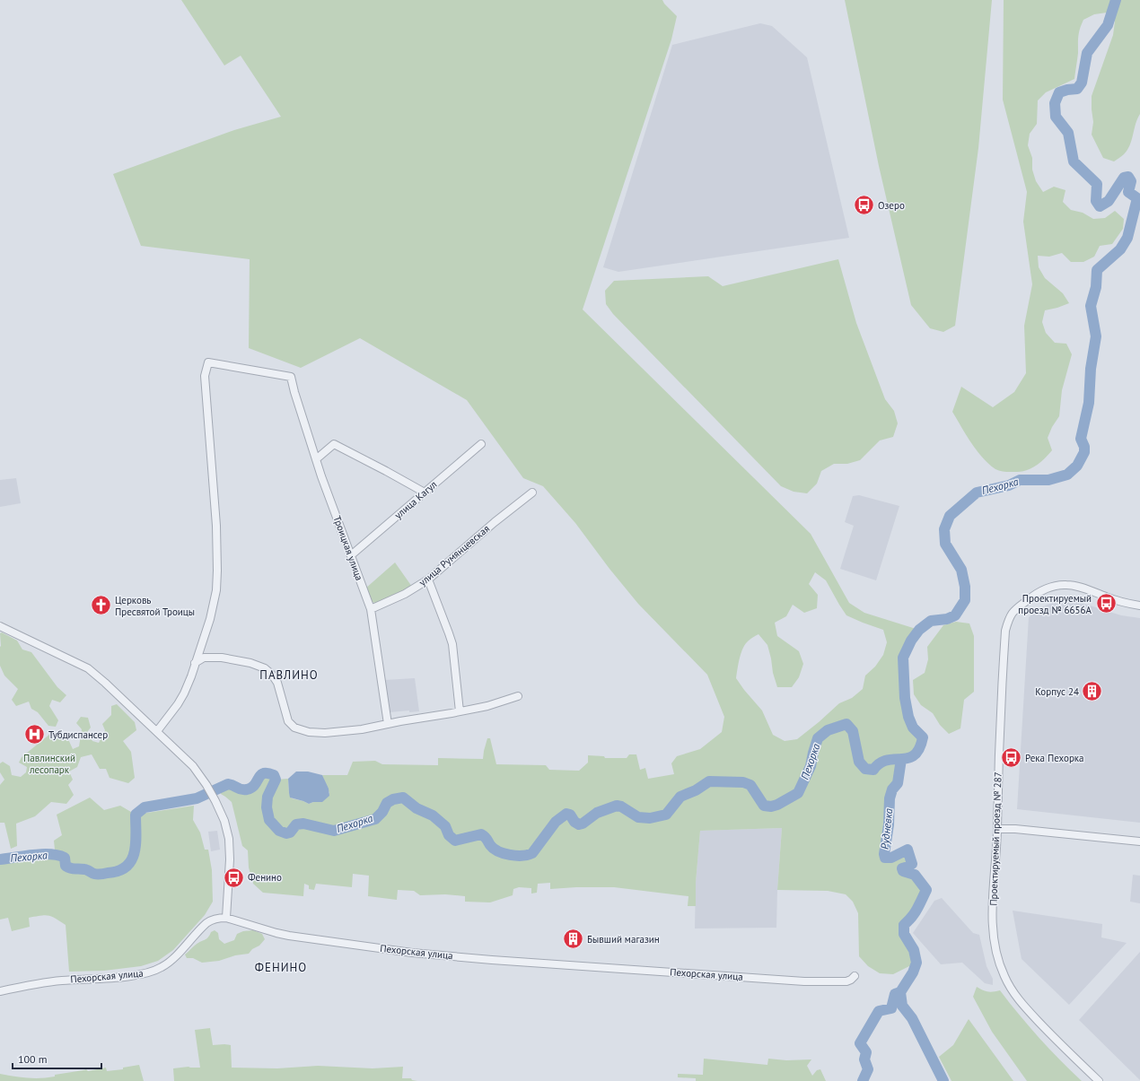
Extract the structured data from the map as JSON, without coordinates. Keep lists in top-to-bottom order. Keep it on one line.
{"streets":{"street":["улица Кагул","Троицкая улица","улица Румянцевская","Проектируемый проезд № 287","Пехорская улица"]},"crossings":[["улица Кагул","Троицкая улица"],["Троицкая улица","улица Румянцевская"]],"districts":["ПАВЛИНО","ФЕНИНО"],"water":["Пехорка","Рудневка"],"parks":["Павлинский лесопарк"],"places":{"bus stop":["Озеро","Проектируемый проезд № 6656А","Река Пехорка","Фенино"],"church":["Церковь Пресвятой Троицы"],"building":["Корпус 24","Бывший магазин"],"hospital":["Тубдиспансер"]},"scale_bar":"100 m"}
